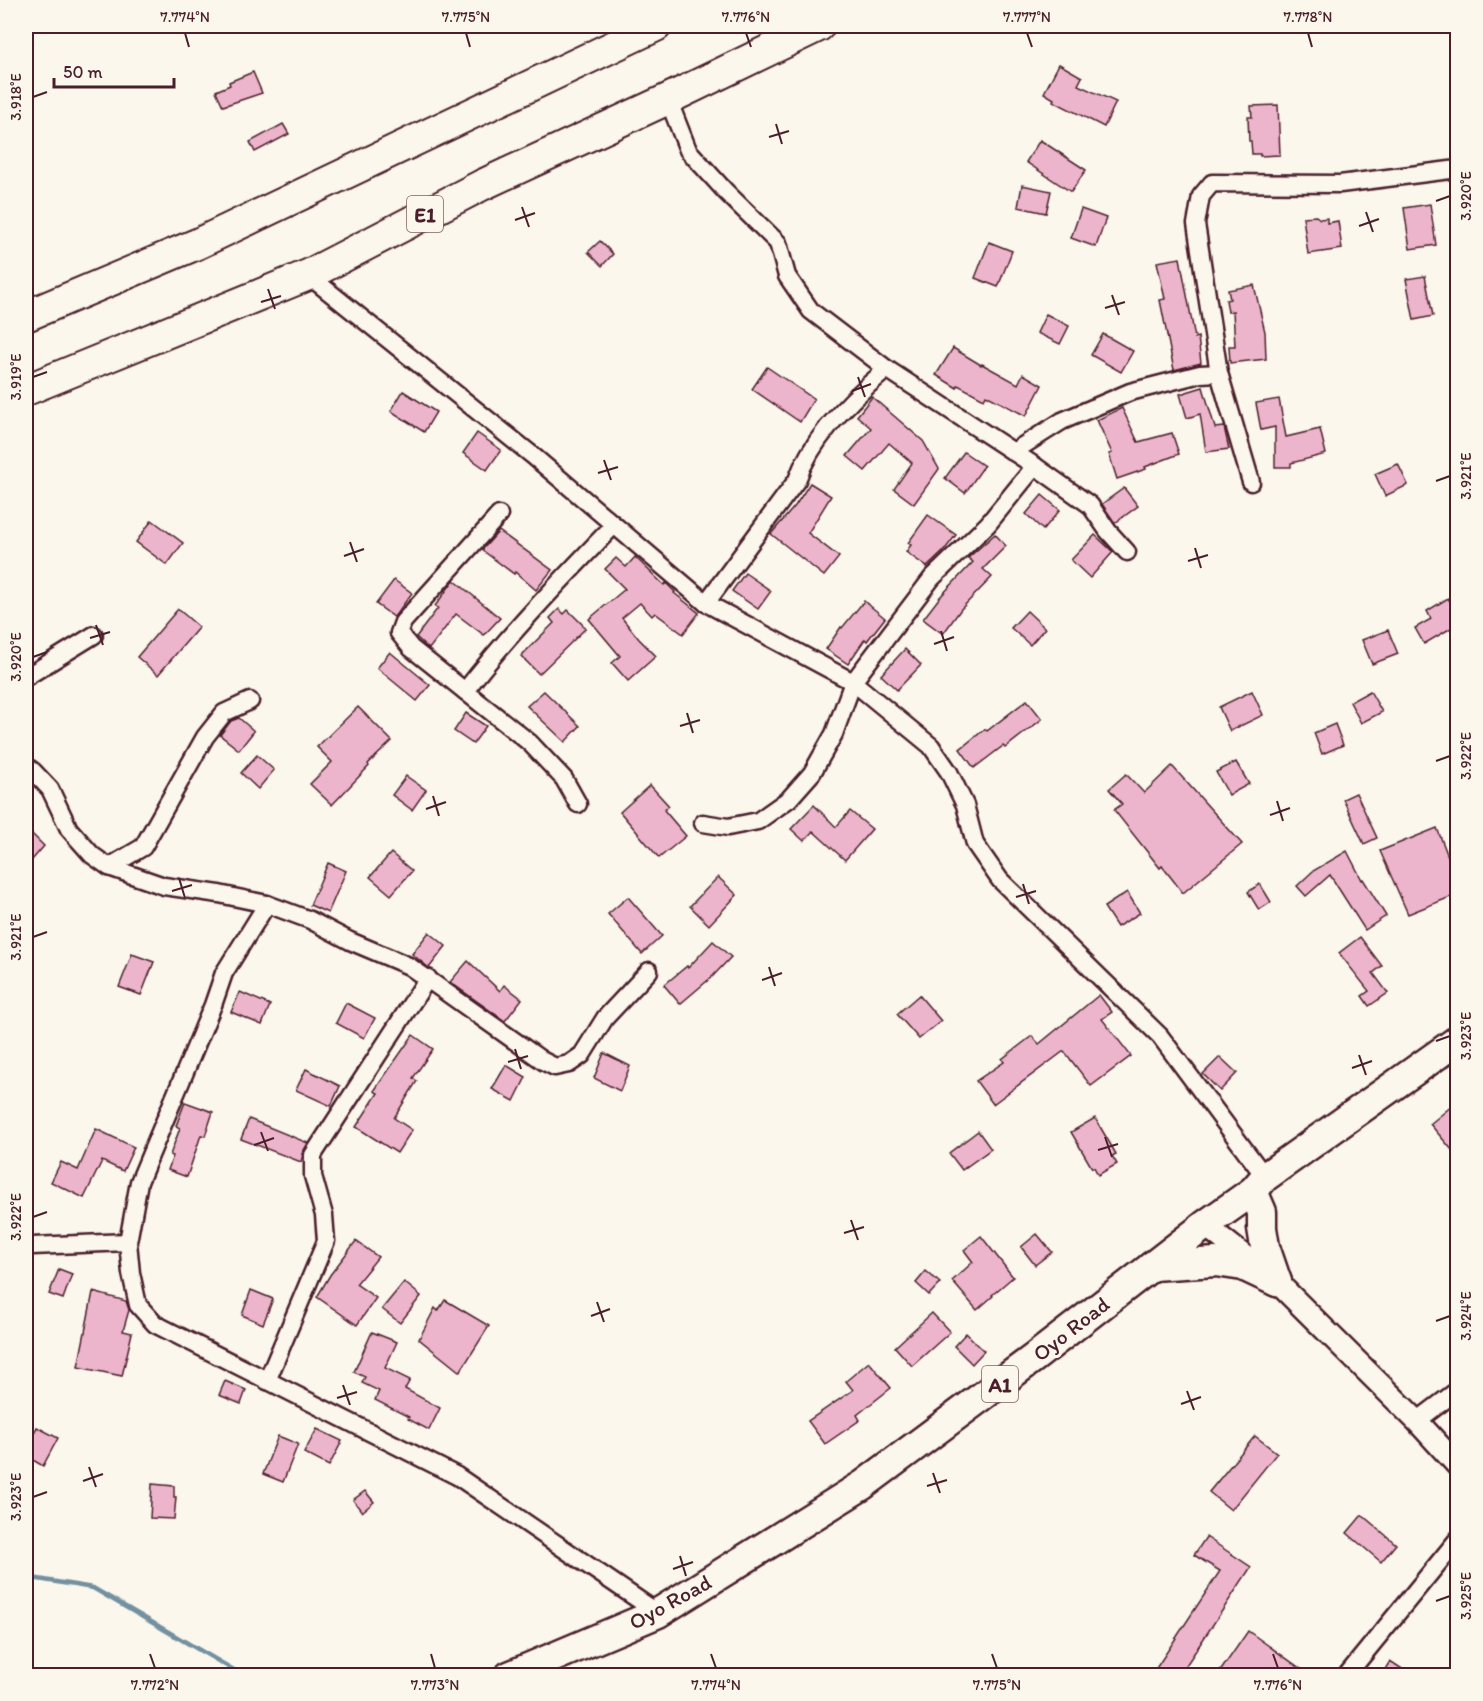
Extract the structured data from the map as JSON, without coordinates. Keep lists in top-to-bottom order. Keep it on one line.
{"streets":{"highway":["E1","Oyo Road","A1"]},"scale_bar":"50 m","coordinates":["7.774°N","7.775°N","7.776°N","7.777°N","7.778°N","3.918°E","3.920°E","3.919°E","3.921°E","3.922°E","3.923°E","3.924°E","3.925°E","7.772°N","7.773°N"]}
